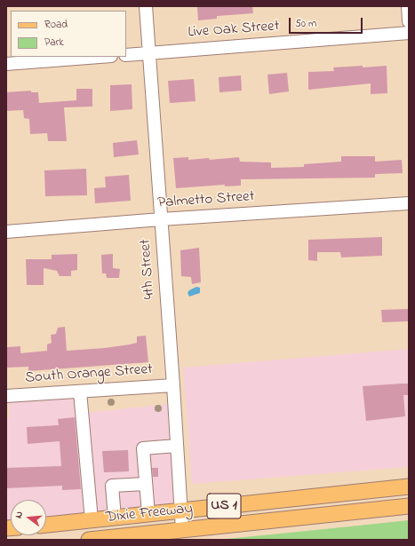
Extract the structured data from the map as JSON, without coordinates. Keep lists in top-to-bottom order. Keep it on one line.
{"streets":{"main road":["US 1","Dixie Freeway"],"street":["Live Oak Street","Palmetto Street","4th Street","South Orange Street"]},"crossings":[["Live Oak Street","4th Street"],["Palmetto Street","4th Street"],["4th Street","South Orange Street"],["4th Street","Dixie Freeway"]],"legend":["Road","Park"],"scale_bar":"50 m","north":"left"}
